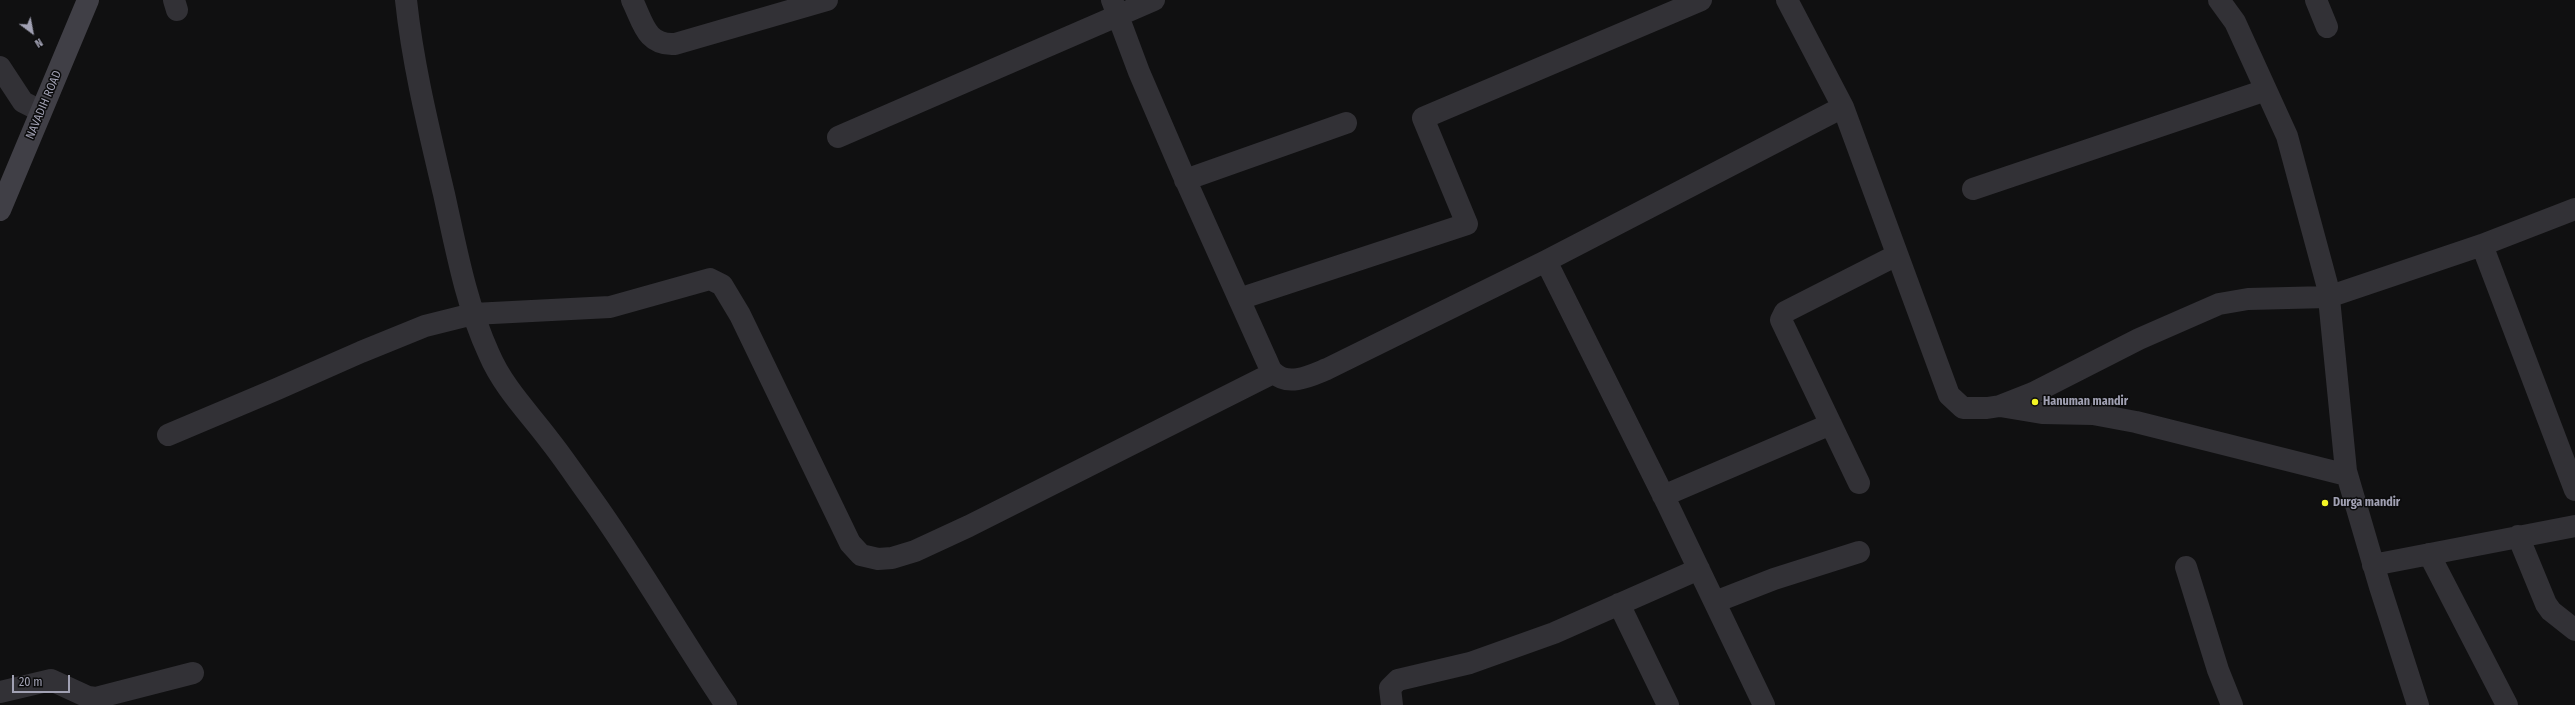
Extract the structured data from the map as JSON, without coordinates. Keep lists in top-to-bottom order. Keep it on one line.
{"streets":{"main road":["NAVADIH ROAD"]},"places":["Hanuman mandir","Durga mandir"],"scale_bar":"20 m","north":"bottom right"}
